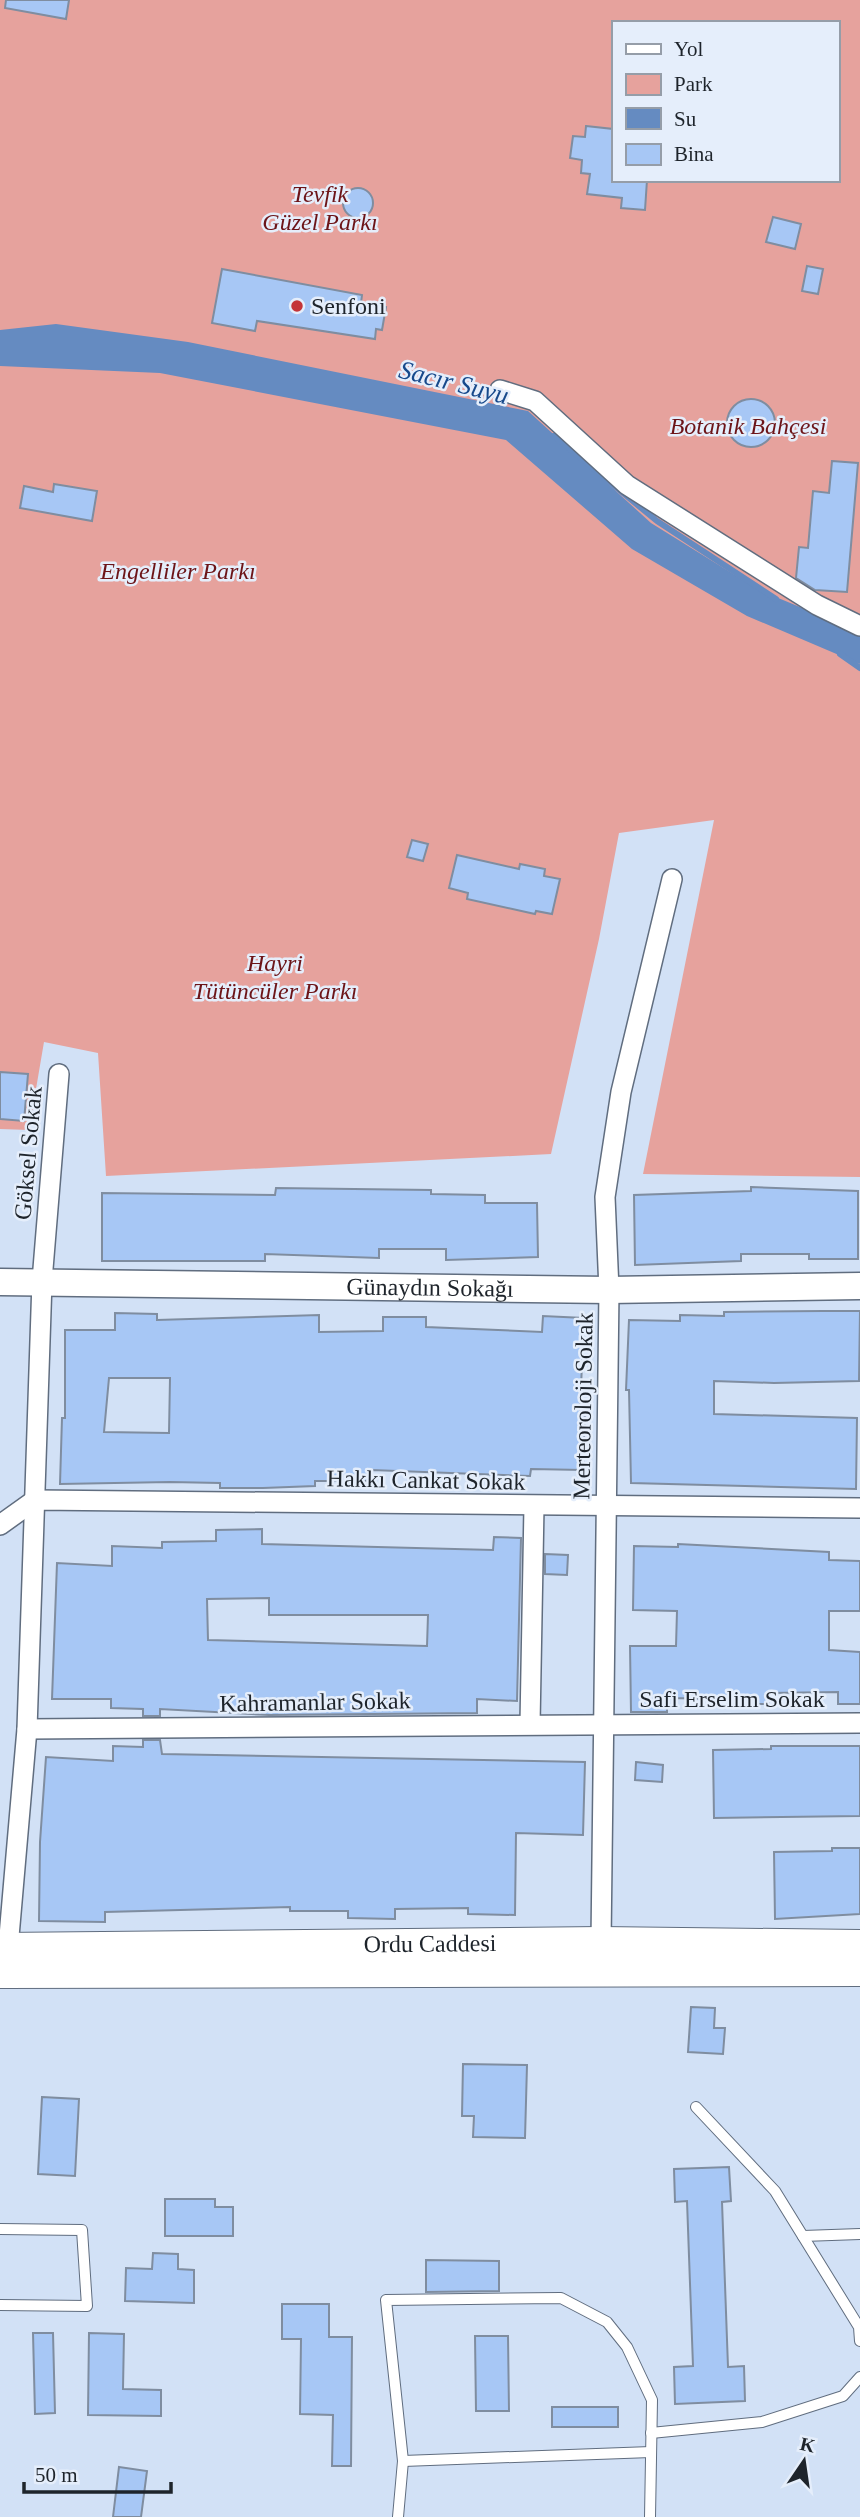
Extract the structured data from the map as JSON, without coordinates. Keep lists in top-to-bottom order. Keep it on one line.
{"streets":{"main road":["Ordu Caddesi"],"street":["Göksel Sokak","Günaydın Sokağı","Merteoroloji Sokak","Hakkı Cankat Sokak","Safi Erselim Sokak","Kahramanlar Sokak"]},"crossings":[["Göksel Sokak","Günaydın Sokağı"],["Göksel Sokak","Hakkı Cankat Sokak"],["Göksel Sokak","Kahramanlar Sokak"],["Göksel Sokak","Ordu Caddesi"],["Günaydın Sokağı","Merteoroloji Sokak"],["Merteoroloji Sokak","Hakkı Cankat Sokak"],["Merteoroloji Sokak","Safi Erselim Sokak"],["Merteoroloji Sokak","Kahramanlar Sokak"],["Merteoroloji Sokak","Ordu Caddesi"],["Safi Erselim Sokak","Kahramanlar Sokak"]],"water":["Sacır Suyu"],"parks":["Tevfik Güzel Parkı","Botanik Bahçesi","Engelliler Parkı","Hayri Tütüncüler Parkı"],"places":["Senfoni"],"legend":["Yol","Park","Su","Bina"],"scale_bar":"50 m","north":"top"}
